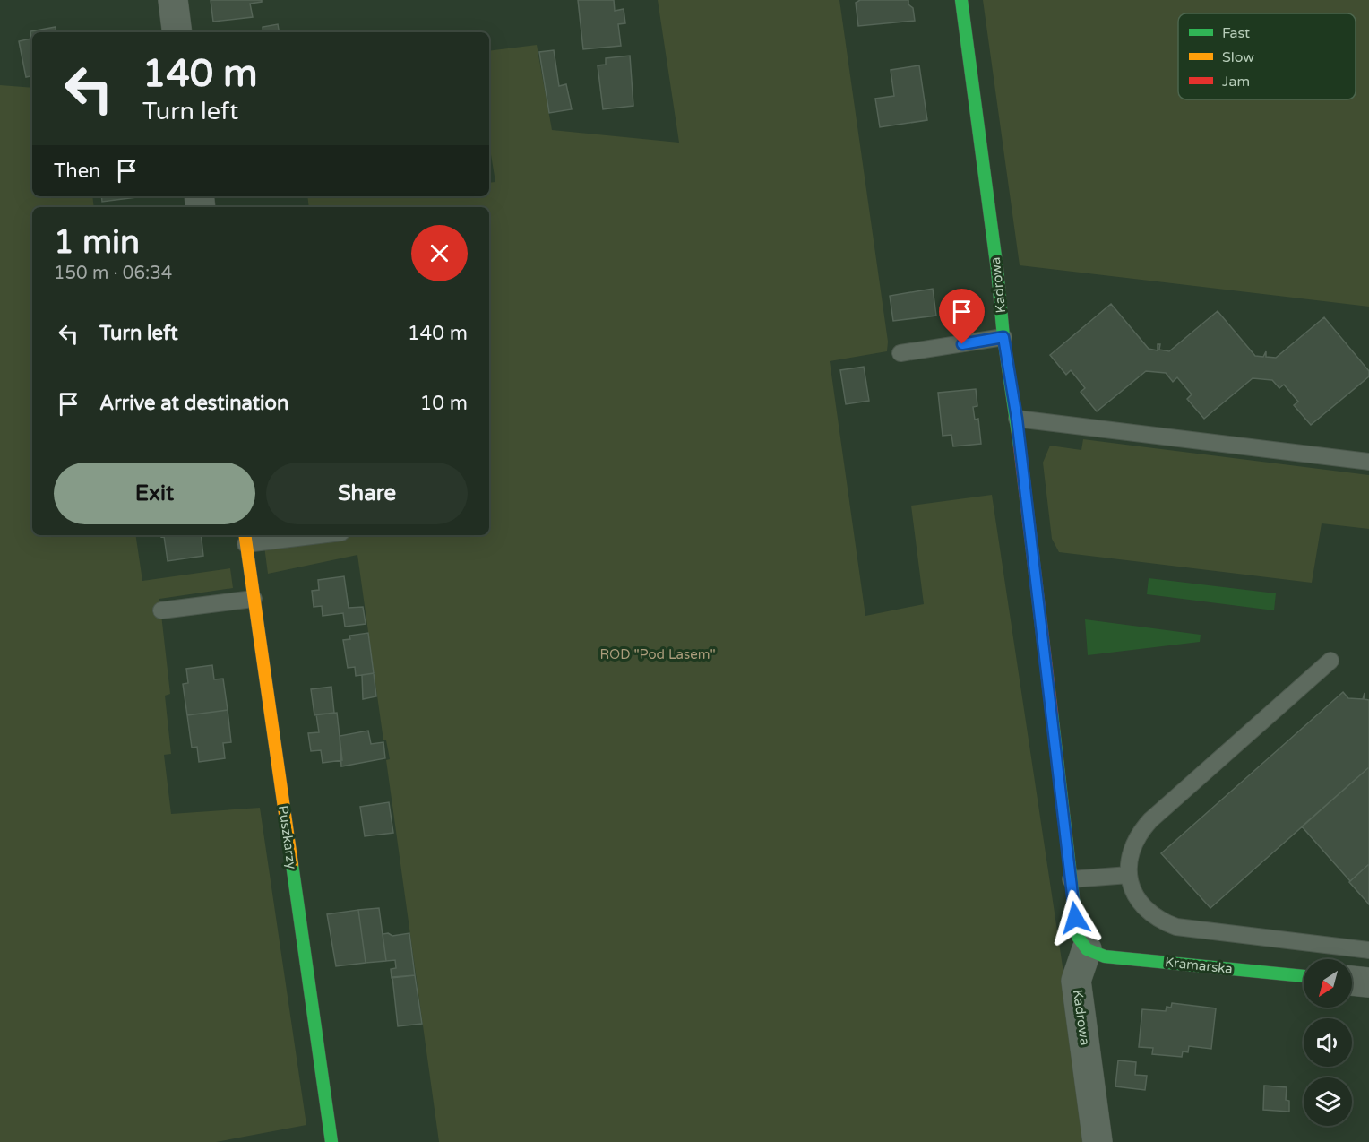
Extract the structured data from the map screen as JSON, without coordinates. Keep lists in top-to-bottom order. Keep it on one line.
{"streets":{"street":["Kadrowa","Puszkarzy","Kramarska"]},"crossings":[["Kadrowa","Kramarska"]],"parks":["ROD \"Pod Lasem\""],"legend":["Fast","Slow","Jam"],"north":"bottom left","page":{"turn":["140 m","Turn left"],"then":"Then","heading":["1 min","150 m · 06:34"],"list":[{"name":"Turn left","value":"140 m"},{"name":"Arrive at destination","value":"10 m"}],"buttons":["Exit","Share"]}}
